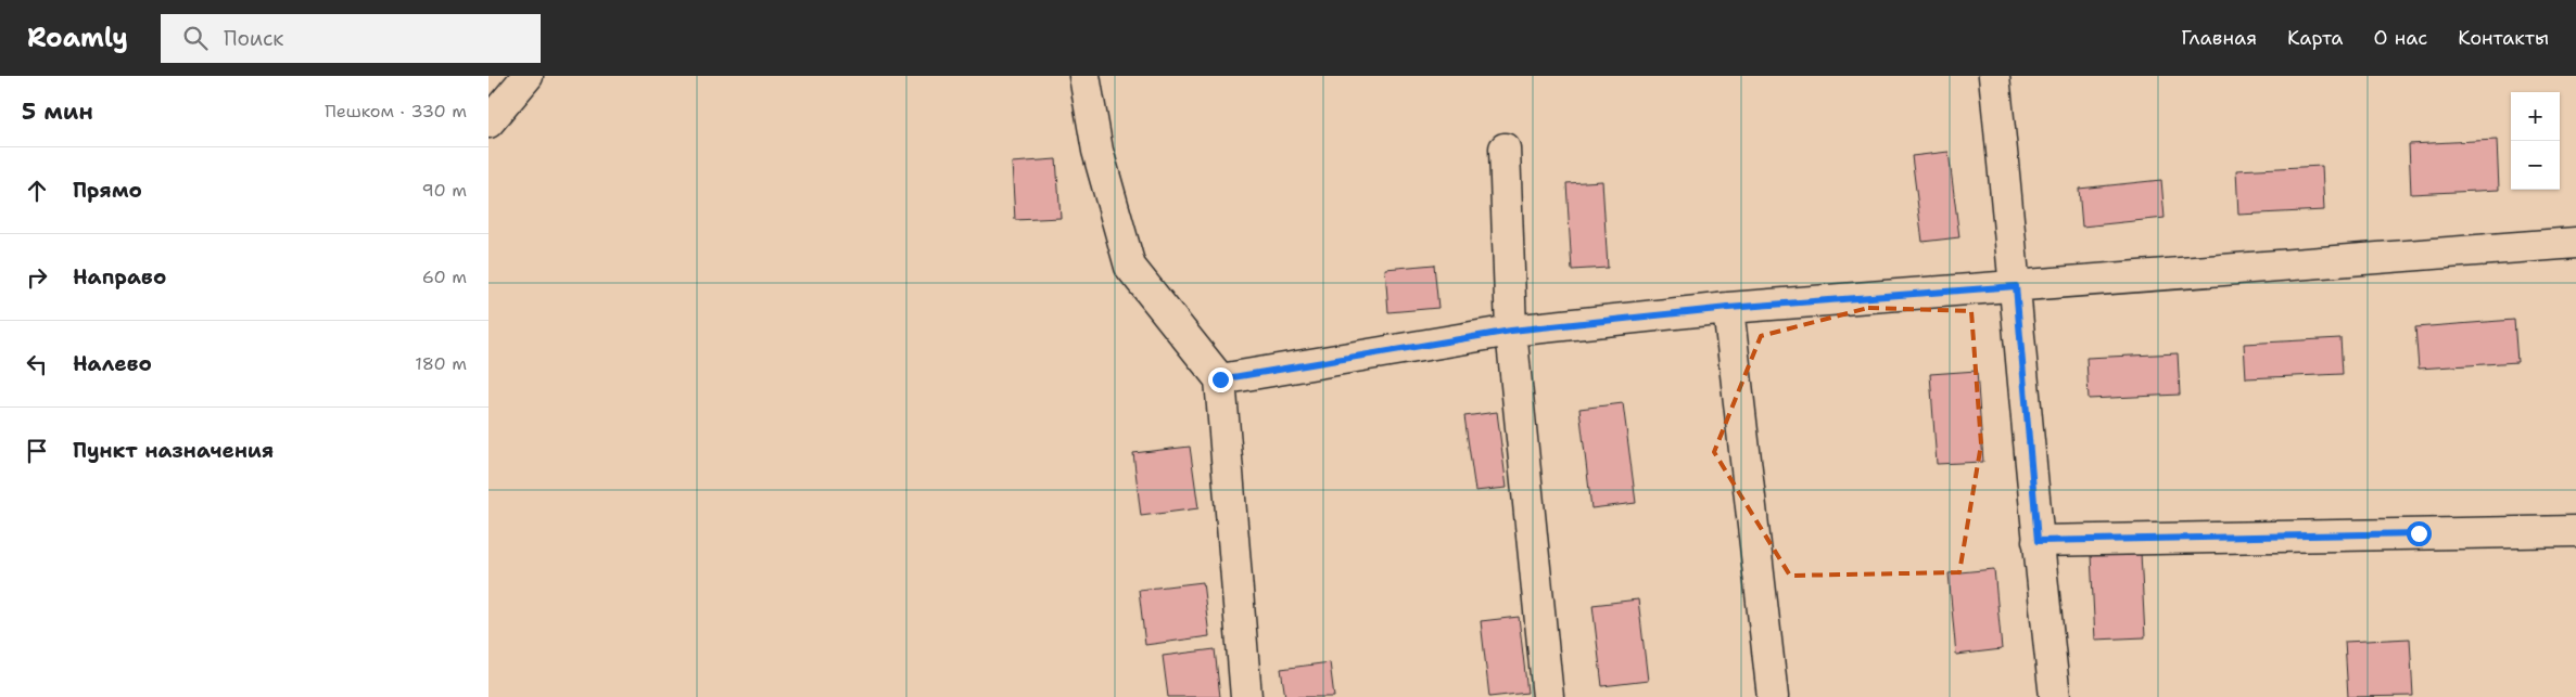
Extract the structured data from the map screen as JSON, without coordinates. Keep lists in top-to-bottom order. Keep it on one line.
{"page":{"header":"Roamly","search":"Поиск","nav":["Главная","Карта","О нас","Контакты"],"heading":["5 мин","Пешком · 330 m"],"map_buttons":["+","−"],"list":[["Прямо","90 m"],["Направо","60 m"],["Налево","180 m"],"Пункт назначения"]}}
